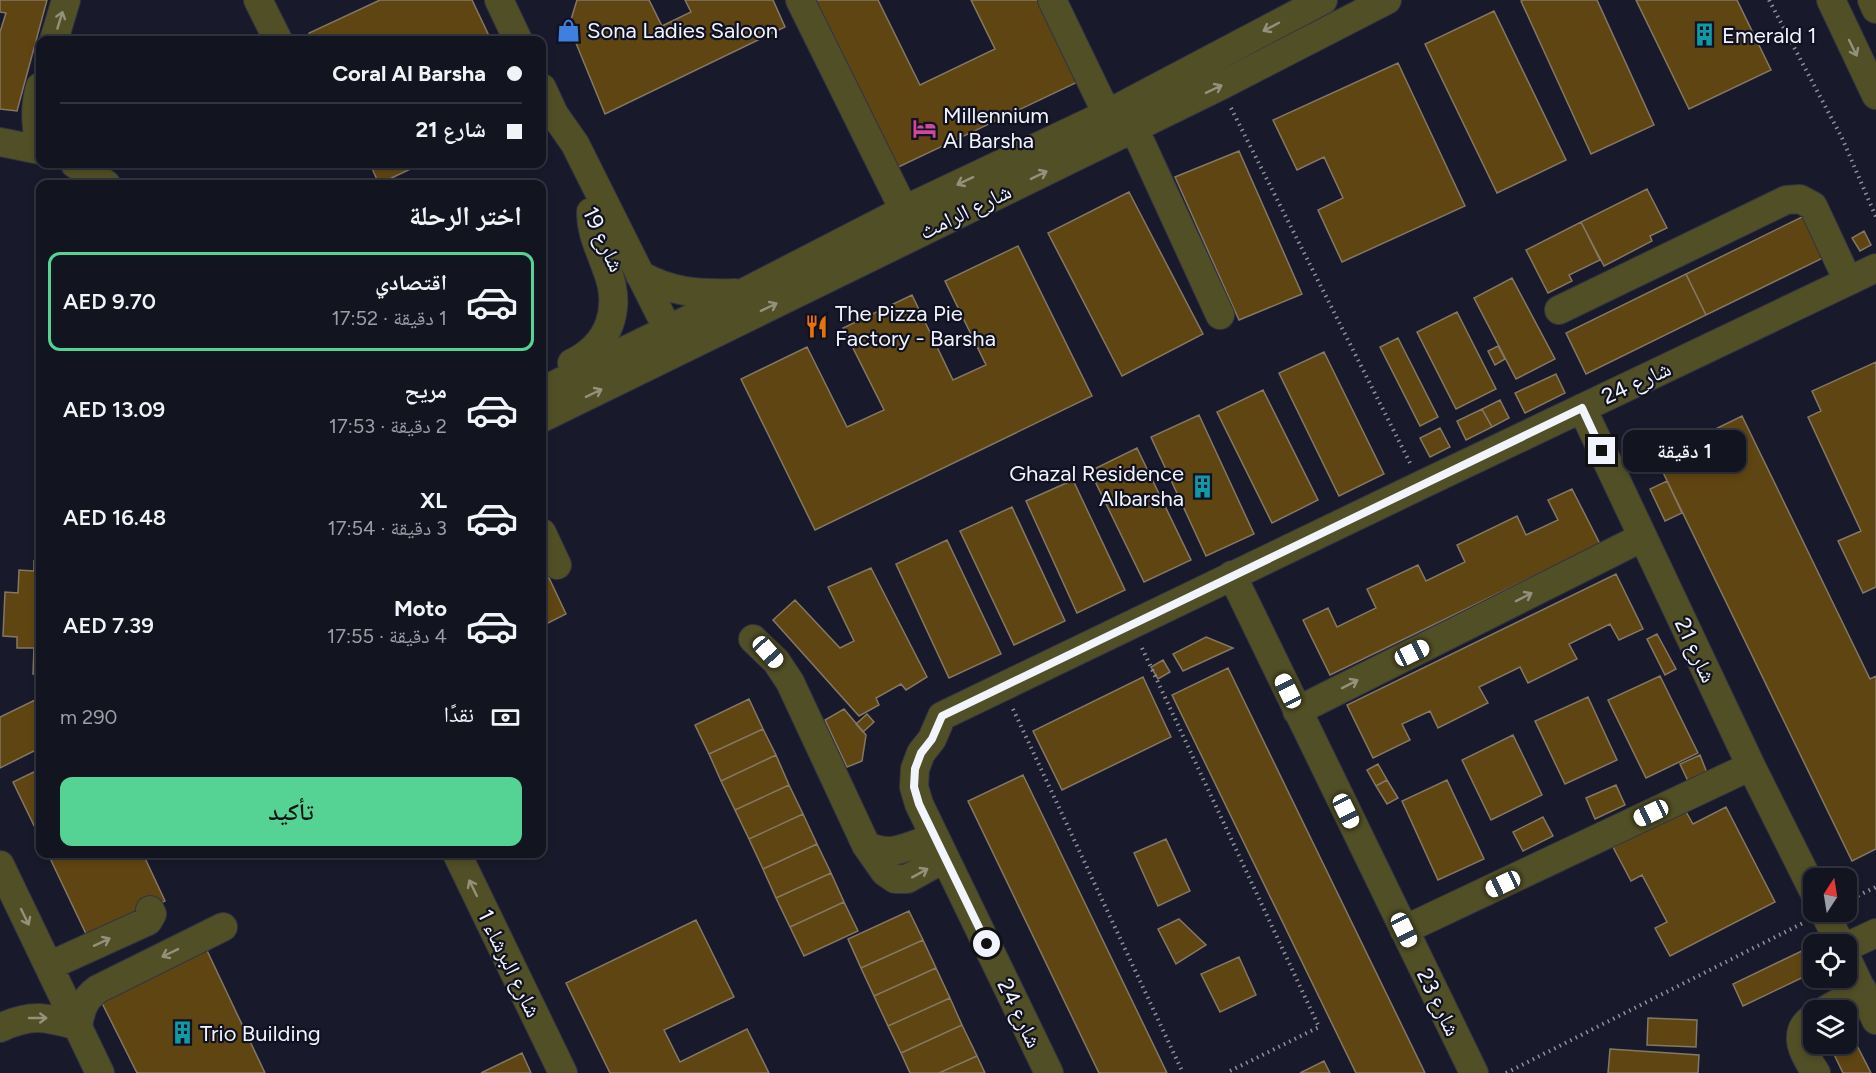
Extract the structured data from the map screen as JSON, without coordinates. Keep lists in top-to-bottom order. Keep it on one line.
{"streets":{"street":["شارع الرامث","شارع 19","شارع 24","شارع 21","شارع البرشاء 1","شارع 23"]},"crossings":[["شارع الرامث","شارع 19"],["شارع 24","شارع 21"],["شارع 24","شارع 23"]],"one_way":["شارع البرشاء 1"],"places":{"shop":["Sona Ladies Saloon"],"building":["Emerald 1","Ghazal Residence Albarsha","Trio Building"],"hotel":["Millennium Al Barsha"],"restaurant":["The Pizza Pie Factory - Barsha"]},"north":"top","page":{"banner":["Coral Al Barsha","شارع 21"],"heading":"اختر الرحلة","list":[{"name":"اقتصادي","note":"1 دقيقة · 17:52","value":"AED 9.70"},{"name":"مريح","note":"2 دقيقة · 17:53","value":"AED 13.09"},{"name":"XL","note":"3 دقيقة · 17:54","value":"AED 16.48"},{"name":"Moto","note":"4 دقيقة · 17:55","value":"AED 7.39"}],"bubble":"1 دقيقة","pay":["نقدًا","290 m"],"buttons":"تأكيد"}}
